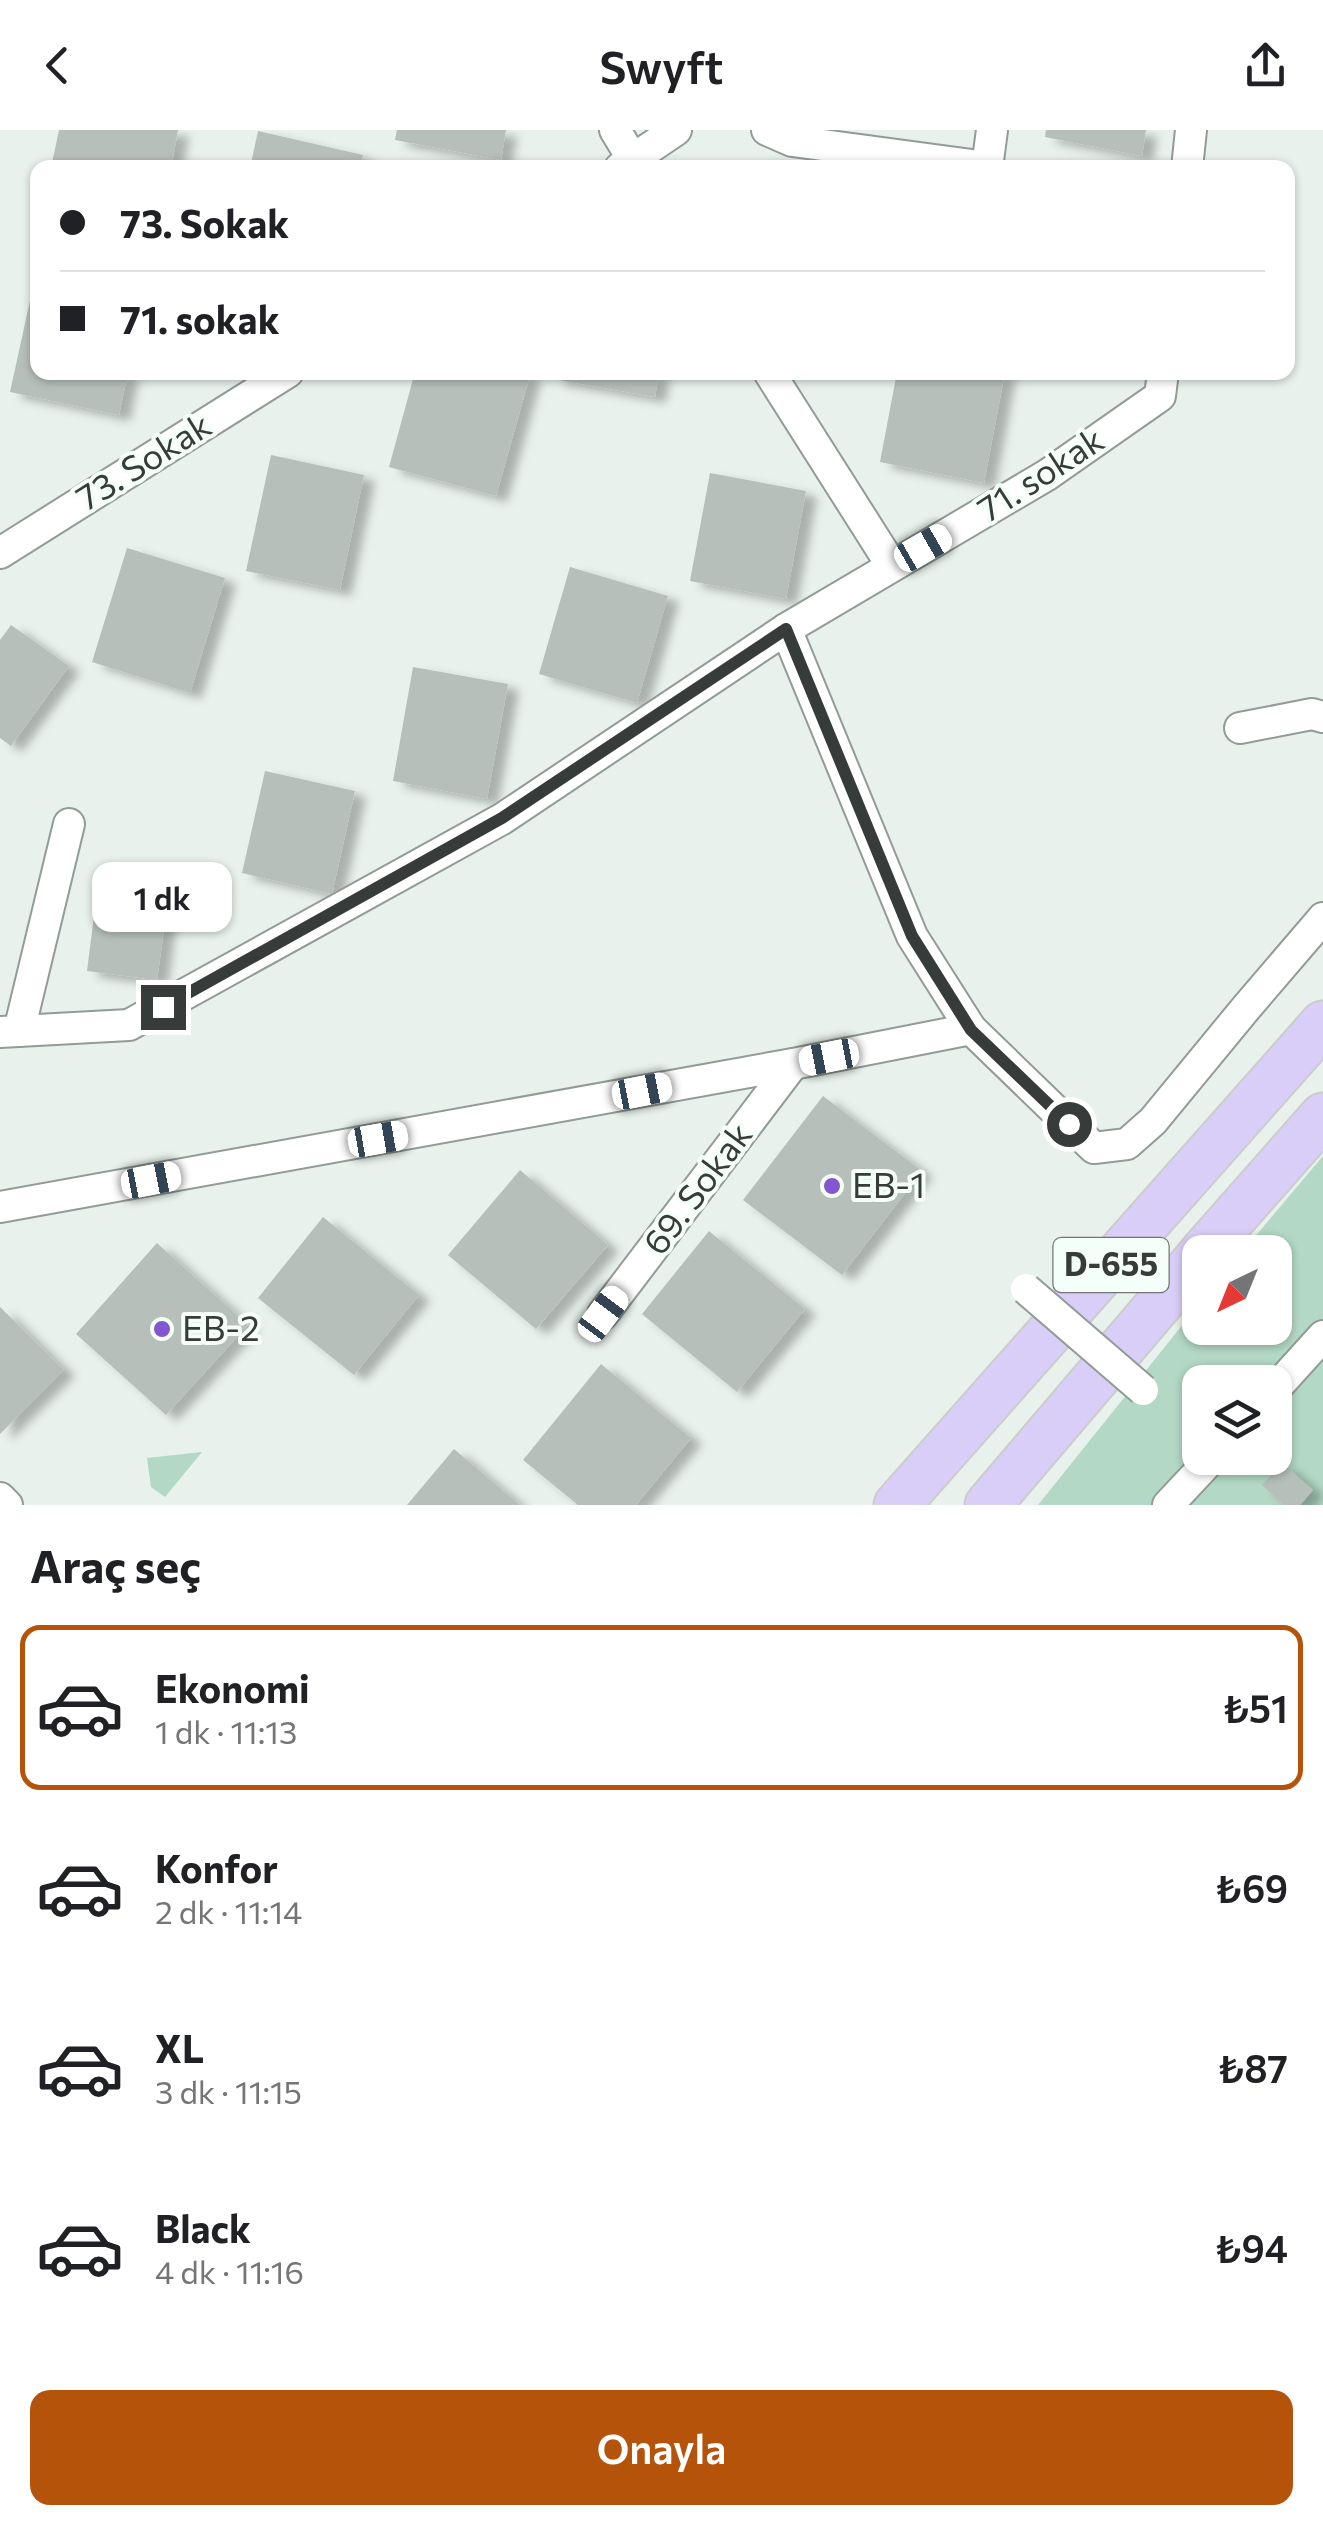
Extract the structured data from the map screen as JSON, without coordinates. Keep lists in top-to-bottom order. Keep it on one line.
{"streets":{"highway":["D-655"],"street":["73. Sokak","71. sokak","69. Sokak"]},"places":["EB-1","EB-2"],"north":"bottom left","page":{"header":"Swyft","banner":["73. Sokak","71. sokak"],"bubble":"1 dk","heading":"Araç seç","list":[{"name":"Ekonomi","note":"1 dk · 11:13","value":"₺51"},{"name":"Konfor","note":"2 dk · 11:14","value":"₺69"},{"name":"XL","note":"3 dk · 11:15","value":"₺87"},{"name":"Black","note":"4 dk · 11:16","value":"₺94"}],"buttons":"Onayla"}}
